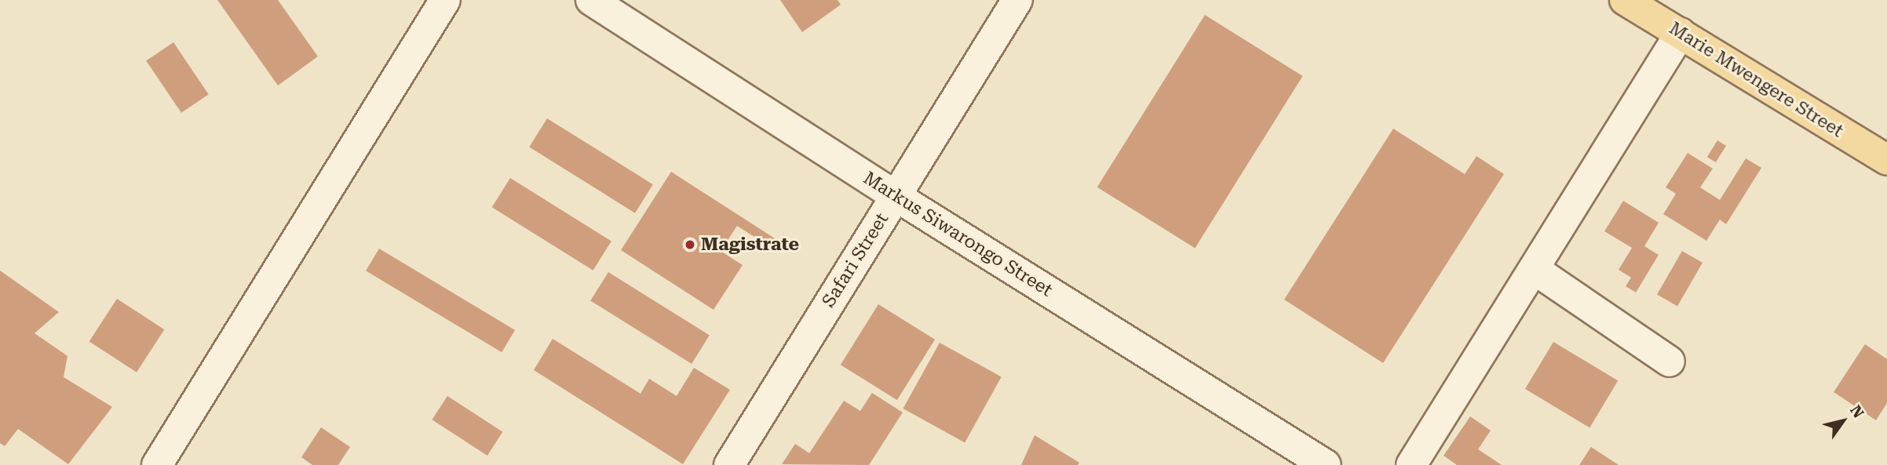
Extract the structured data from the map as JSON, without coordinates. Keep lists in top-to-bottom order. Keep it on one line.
{"streets":{"main road":["Marie Mwengere Street"],"street":["Markus Siwarongo Street","Safari Street"]},"crossings":[["Markus Siwarongo Street","Safari Street"]],"places":["Magistrate"],"north":"top right"}
